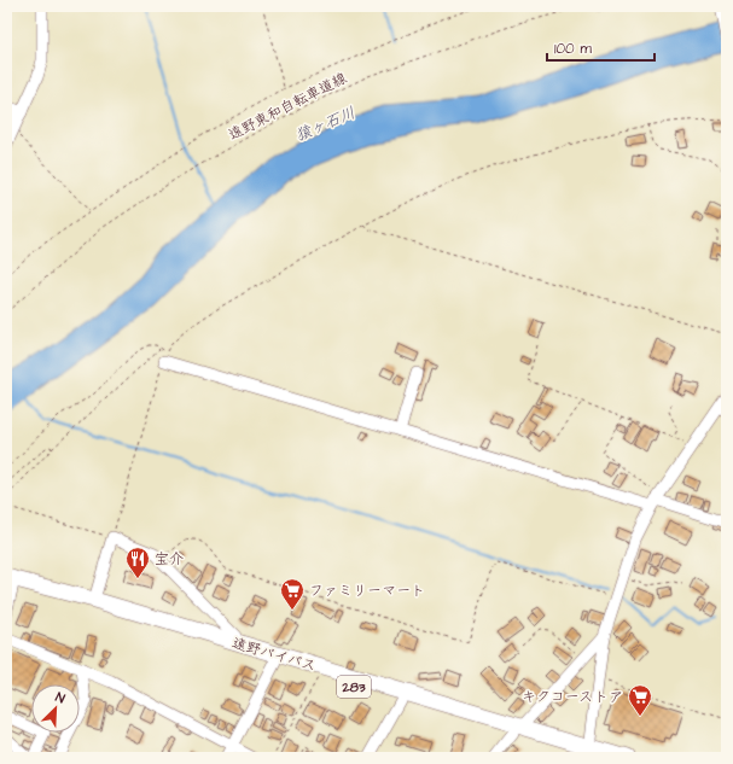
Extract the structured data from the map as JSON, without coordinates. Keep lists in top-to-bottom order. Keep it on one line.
{"streets":{"highway":["遠野バイパス","283"],"path":["遠野東和自転車道線"]},"water":["猿ヶ石川"],"places":{"restaurant":["宝介"],"supermarket":["ファミリーマート","キクコーストア"]},"scale_bar":"100 m","north":"top right"}
